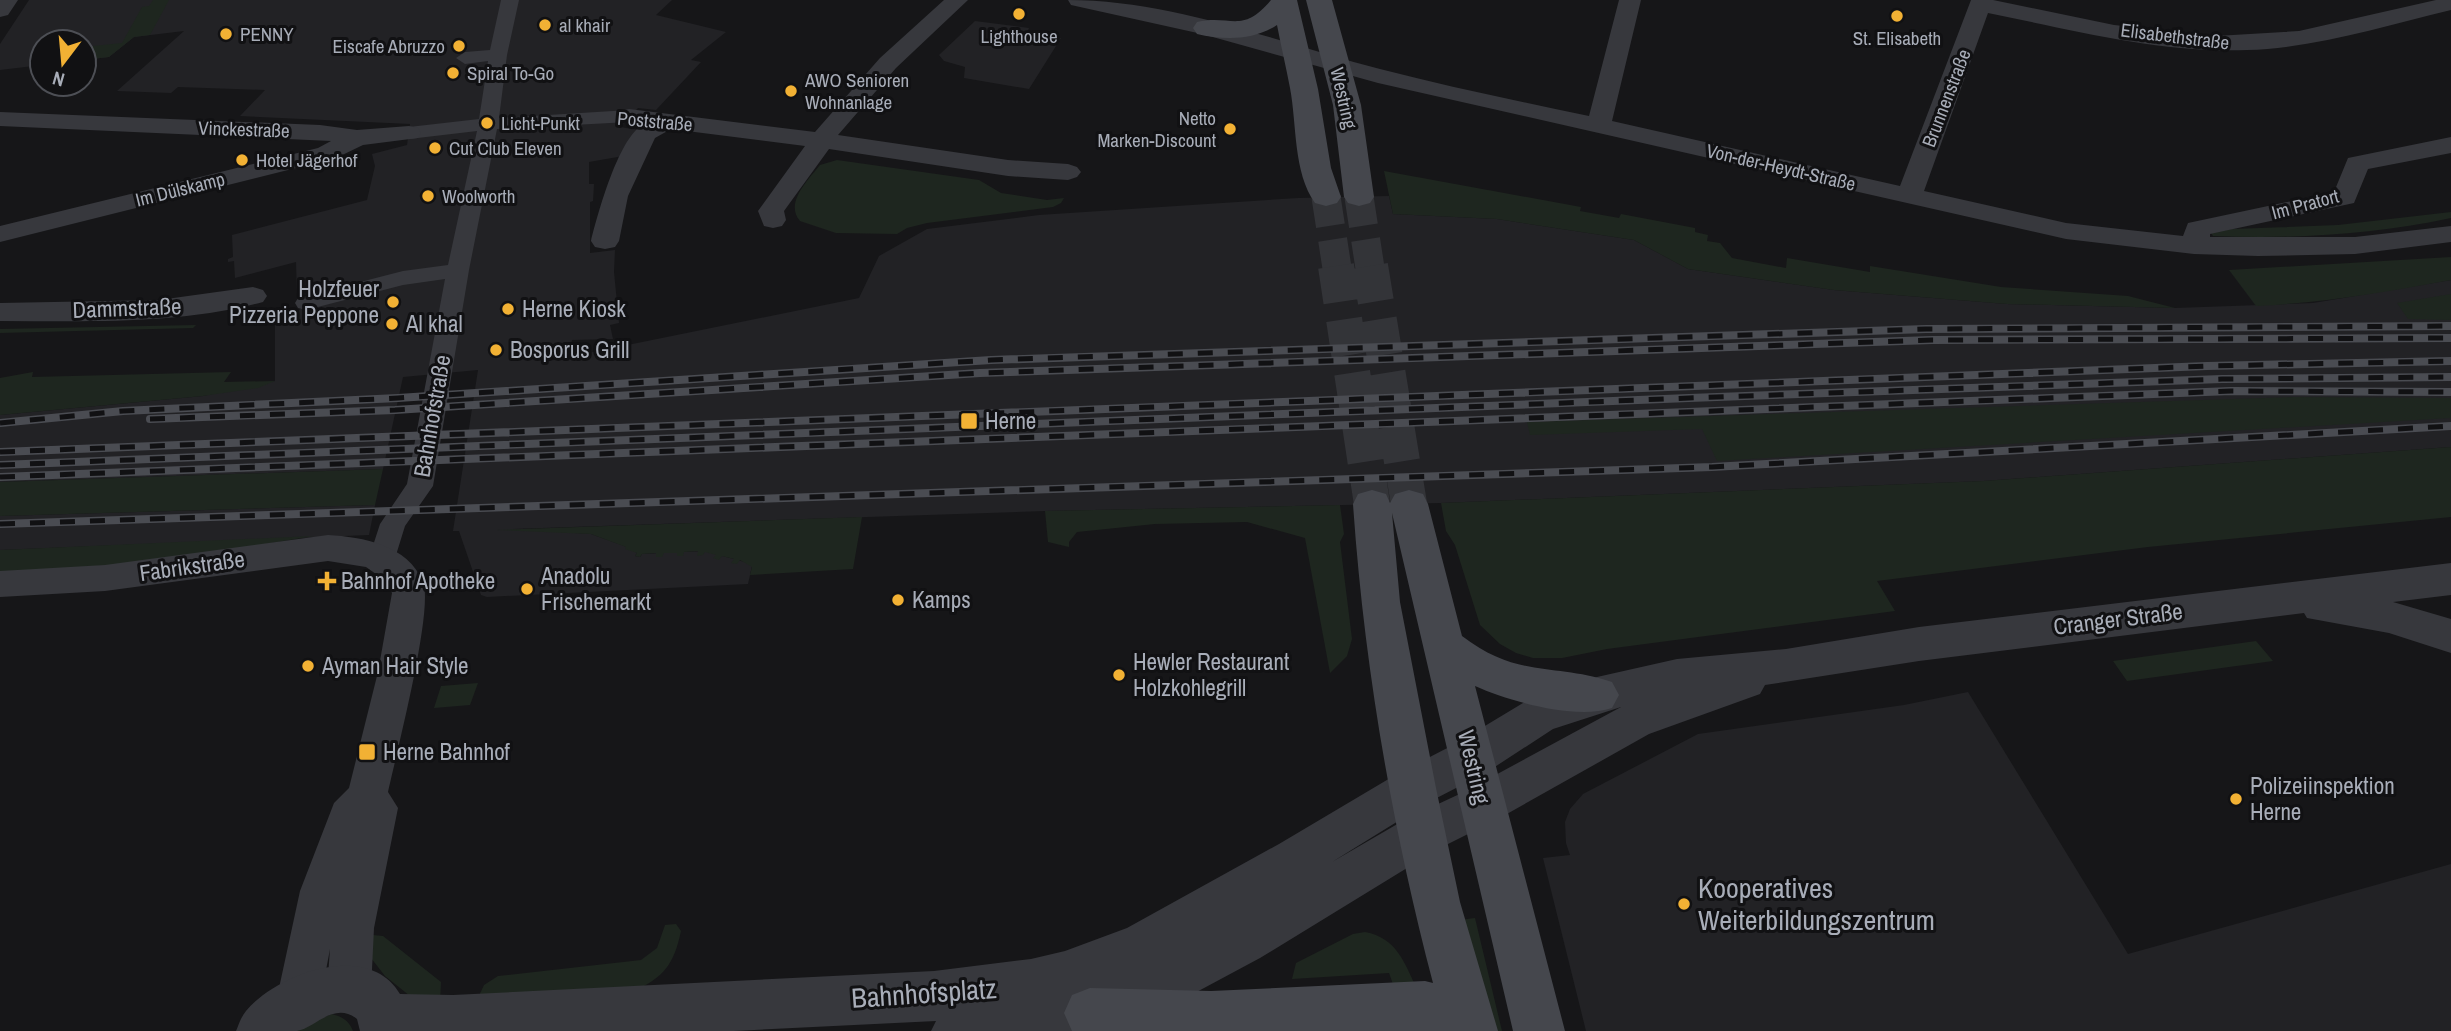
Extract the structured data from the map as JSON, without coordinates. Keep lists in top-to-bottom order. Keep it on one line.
{"streets":{"main road":["Westring"],"street":["Elisabethstraße","Brunnenstraße","Poststraße","Vinckestraße","Von-der-Heydt-Straße","Im Dülskamp","Im Pratort","Dammstraße","Bahnhofstraße","Fabrikstraße","Cranger Straße","Bahnhofsplatz"]},"crossings":[["Elisabethstraße","Brunnenstraße"],["Westring","Von-der-Heydt-Straße"],["Westring","Cranger Straße"],["Westring","Bahnhofsplatz"],["Brunnenstraße","Von-der-Heydt-Straße"],["Poststraße","Vinckestraße"],["Poststraße","Bahnhofstraße"],["Vinckestraße","Im Dülskamp"],["Vinckestraße","Bahnhofstraße"],["Von-der-Heydt-Straße","Im Pratort"],["Bahnhofstraße","Fabrikstraße"],["Cranger Straße","Bahnhofsplatz"]],"places":{"other":["Lighthouse","St. Elisabeth","al khair","PENNY","Eiscafe Abruzzo","Spiral To-Go","AWO Senioren Wohnanlage","Licht-Punkt","Netto Marken-Discount","Cut Club Eleven","Hotel Jägerhof","Woolworth","Holzfeuer Pizzeria Peppone","Herne Kiosk","Al khal","Bosporus Grill","Anadolu Frischemarkt","Kamps","Ayman Hair Style","Hewler Restaurant Holzkohlegrill","Polizeiinspektion Herne","Kooperatives Weiterbildungszentrum"],"transit":["Herne","Herne Bahnhof"],"health":["Bahnhof Apotheke"]},"north":"bottom"}
